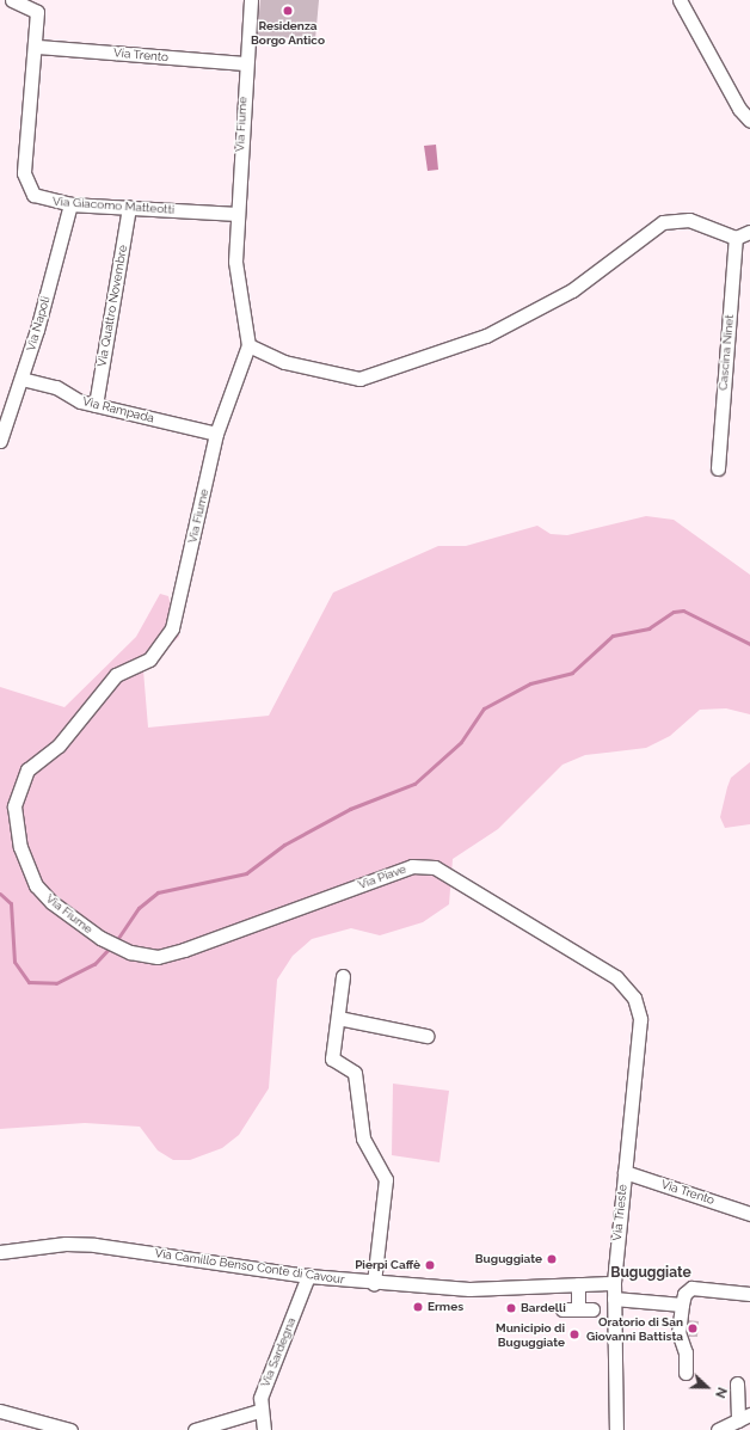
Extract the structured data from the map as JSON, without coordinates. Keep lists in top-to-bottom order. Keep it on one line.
{"streets":{"street":["Via Trento","Via Fiume","Via Giacomo Matteotti","Via Quattro Novembre","Via Napoli","Cascina Ninet","Via Rampada","Via Piave","Via Trieste","Via Camillo Benso Conte di Cavour","Via Sardegna"]},"crossings":[["Via Trento","Via Fiume"],["Via Trento","Via Giacomo Matteotti"],["Via Trento","Via Trieste"],["Via Fiume","Via Giacomo Matteotti"],["Via Fiume","Via Rampada"],["Via Fiume","Via Piave"],["Via Giacomo Matteotti","Via Quattro Novembre"],["Via Giacomo Matteotti","Via Napoli"],["Via Quattro Novembre","Via Rampada"],["Via Napoli","Via Rampada"],["Via Piave","Via Trieste"],["Via Trieste","Via Camillo Benso Conte di Cavour"],["Via Camillo Benso Conte di Cavour","Via Sardegna"]],"districts":["Buguggiate"],"places":["Residenza Borgo Antico","Buguggiate","Pierpi Caffè","Ermes","Bardelli","Oratorio di San Giovanni Battista","Municipio di Buguggiate"],"north":"right"}
